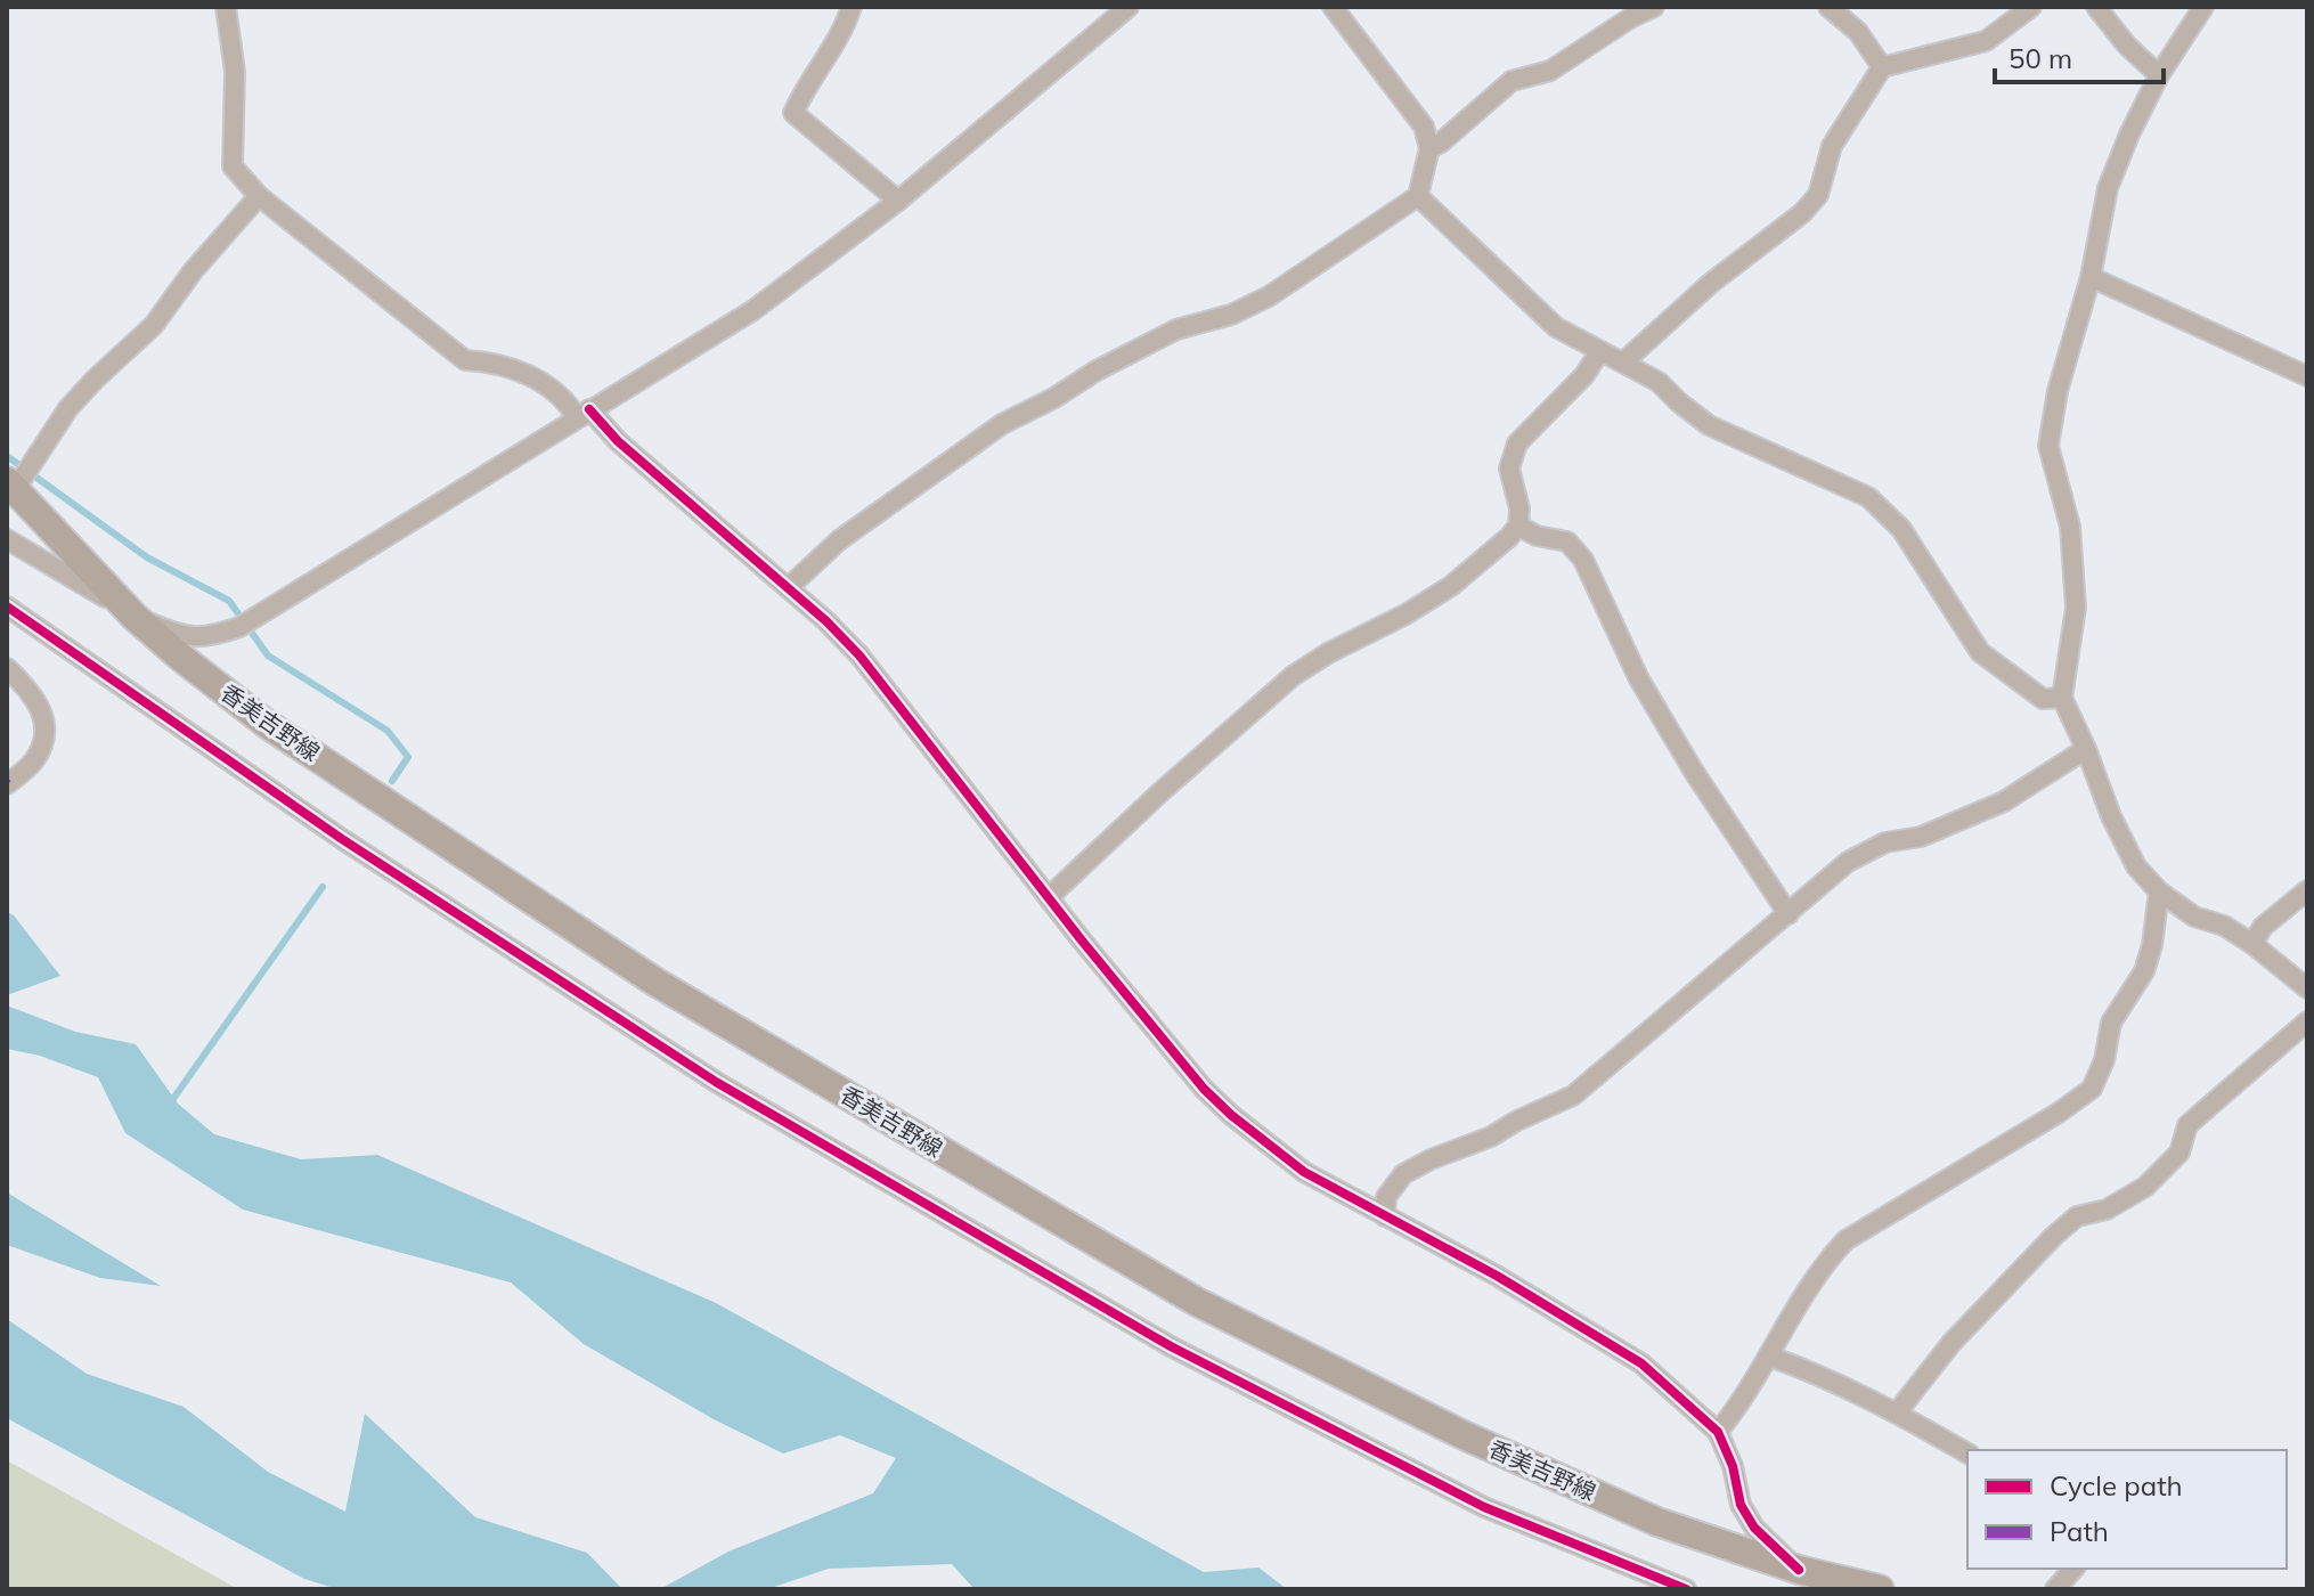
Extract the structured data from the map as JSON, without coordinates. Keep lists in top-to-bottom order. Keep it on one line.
{"streets":{"main road":["香美吉野線"]},"legend":["Cycle path","Path"],"scale_bar":"50 m"}
